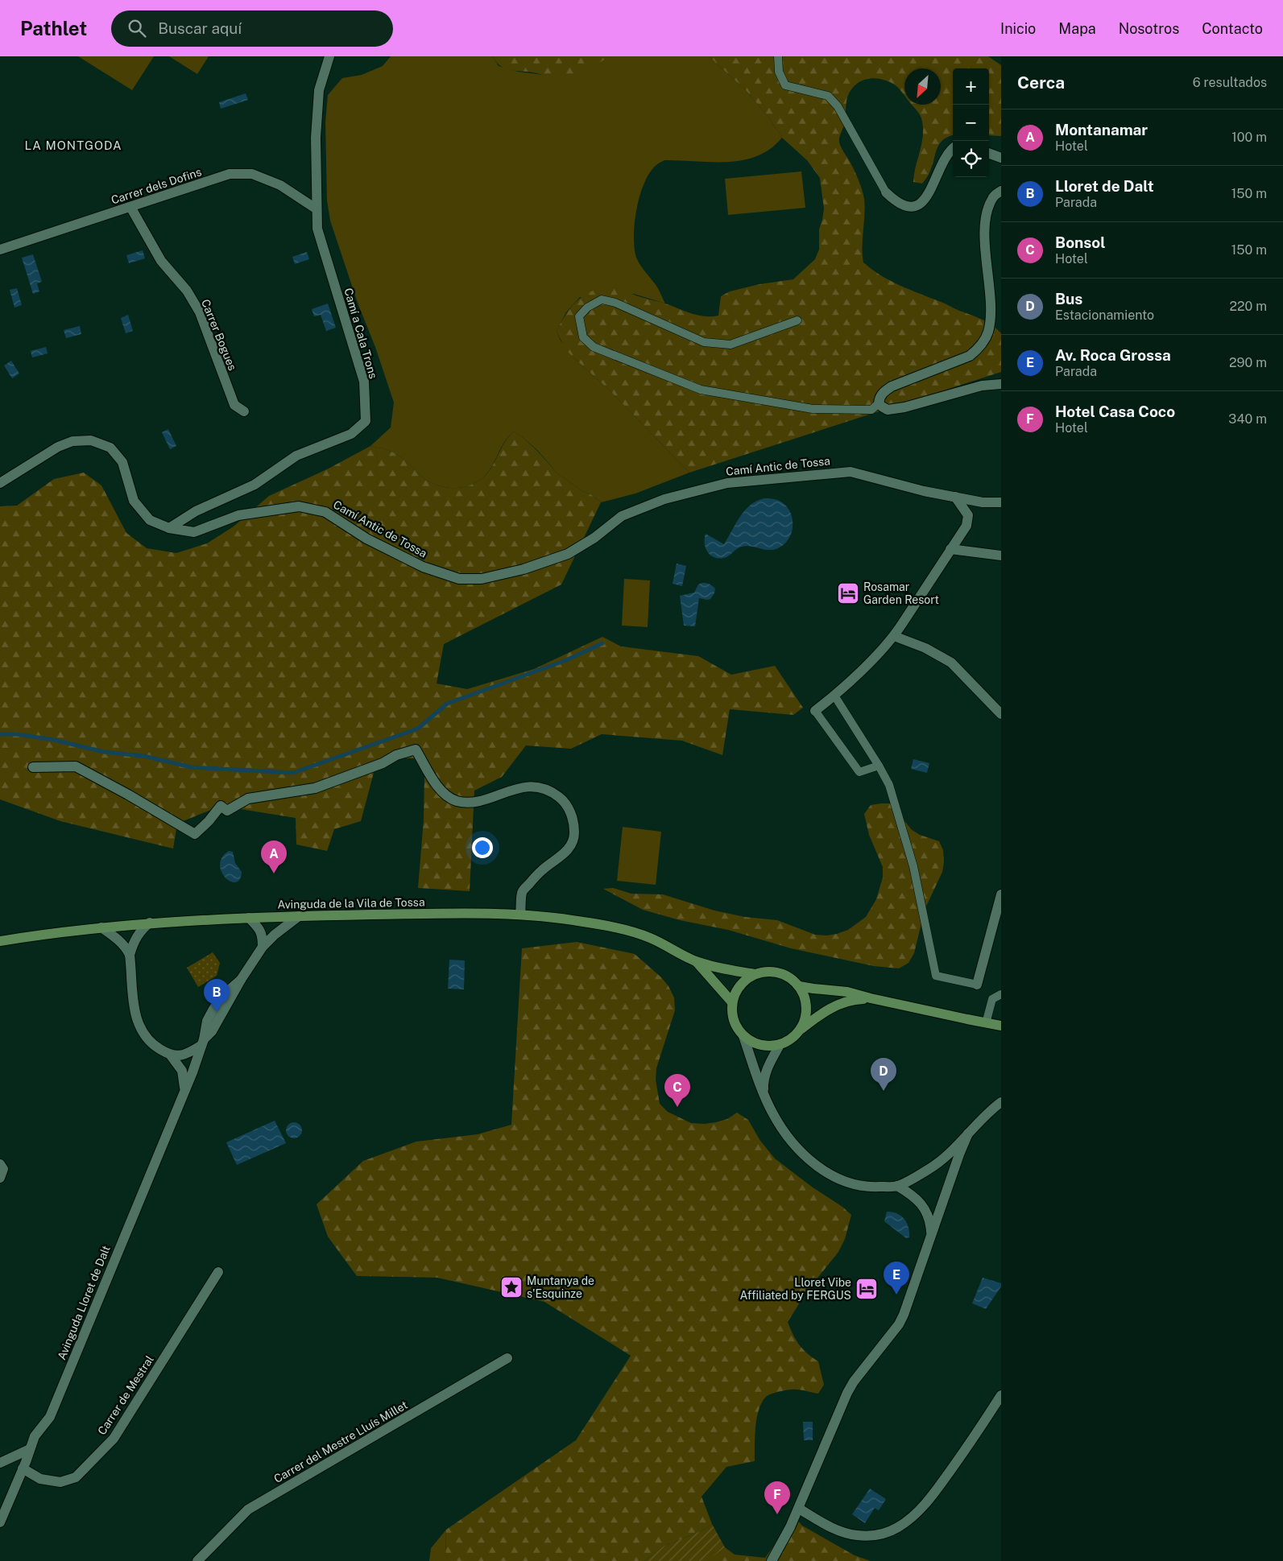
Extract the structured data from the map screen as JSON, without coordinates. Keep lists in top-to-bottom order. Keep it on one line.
{"streets":{"main road":["Avinguda de la Vila de Tossa"],"street":["Carrer dels Dofins","Camí a Cala Trons","Carrer Bogues","Camí Antic de Tossa","Avinguda Lloret de Dalt","Carrer de Mestral","Carrer del Mestre Lluís Millet"]},"crossings":[["Carrer dels Dofins","Camí a Cala Trons"],["Carrer dels Dofins","Carrer Bogues"],["Camí a Cala Trons","Camí Antic de Tossa"],["Avinguda de la Vila de Tossa","Avinguda Lloret de Dalt"],["Avinguda Lloret de Dalt","Carrer de Mestral"]],"districts":["LA MONTGODA"],"places":{"hotel":["Rosamar Garden Resort","Lloret Vibe Affiliated by FERGUS"],"place":["Muntanya de s'Esquinze"]},"north":"bottom left","page":{"header":"Pathlet","search":"Buscar aquí","nav":["Inicio","Mapa","Nosotros","Contacto"],"heading":["Cerca","6 resultados"],"map_buttons":["+","−"],"list":[{"mark":"A","name":"Montanamar","note":"Hotel","value":"100 m"},{"mark":"B","name":"Lloret de Dalt","note":"Parada","value":"150 m"},{"mark":"C","name":"Bonsol","note":"Hotel","value":"150 m"},{"mark":"D","name":"Bus","note":"Estacionamiento","value":"220 m"},{"mark":"E","name":"Av. Roca Grossa","note":"Parada","value":"290 m"},{"mark":"F","name":"Hotel Casa Coco","note":"Hotel","value":"340 m"}],"pins":["A","B","D","C","E","F"]}}
